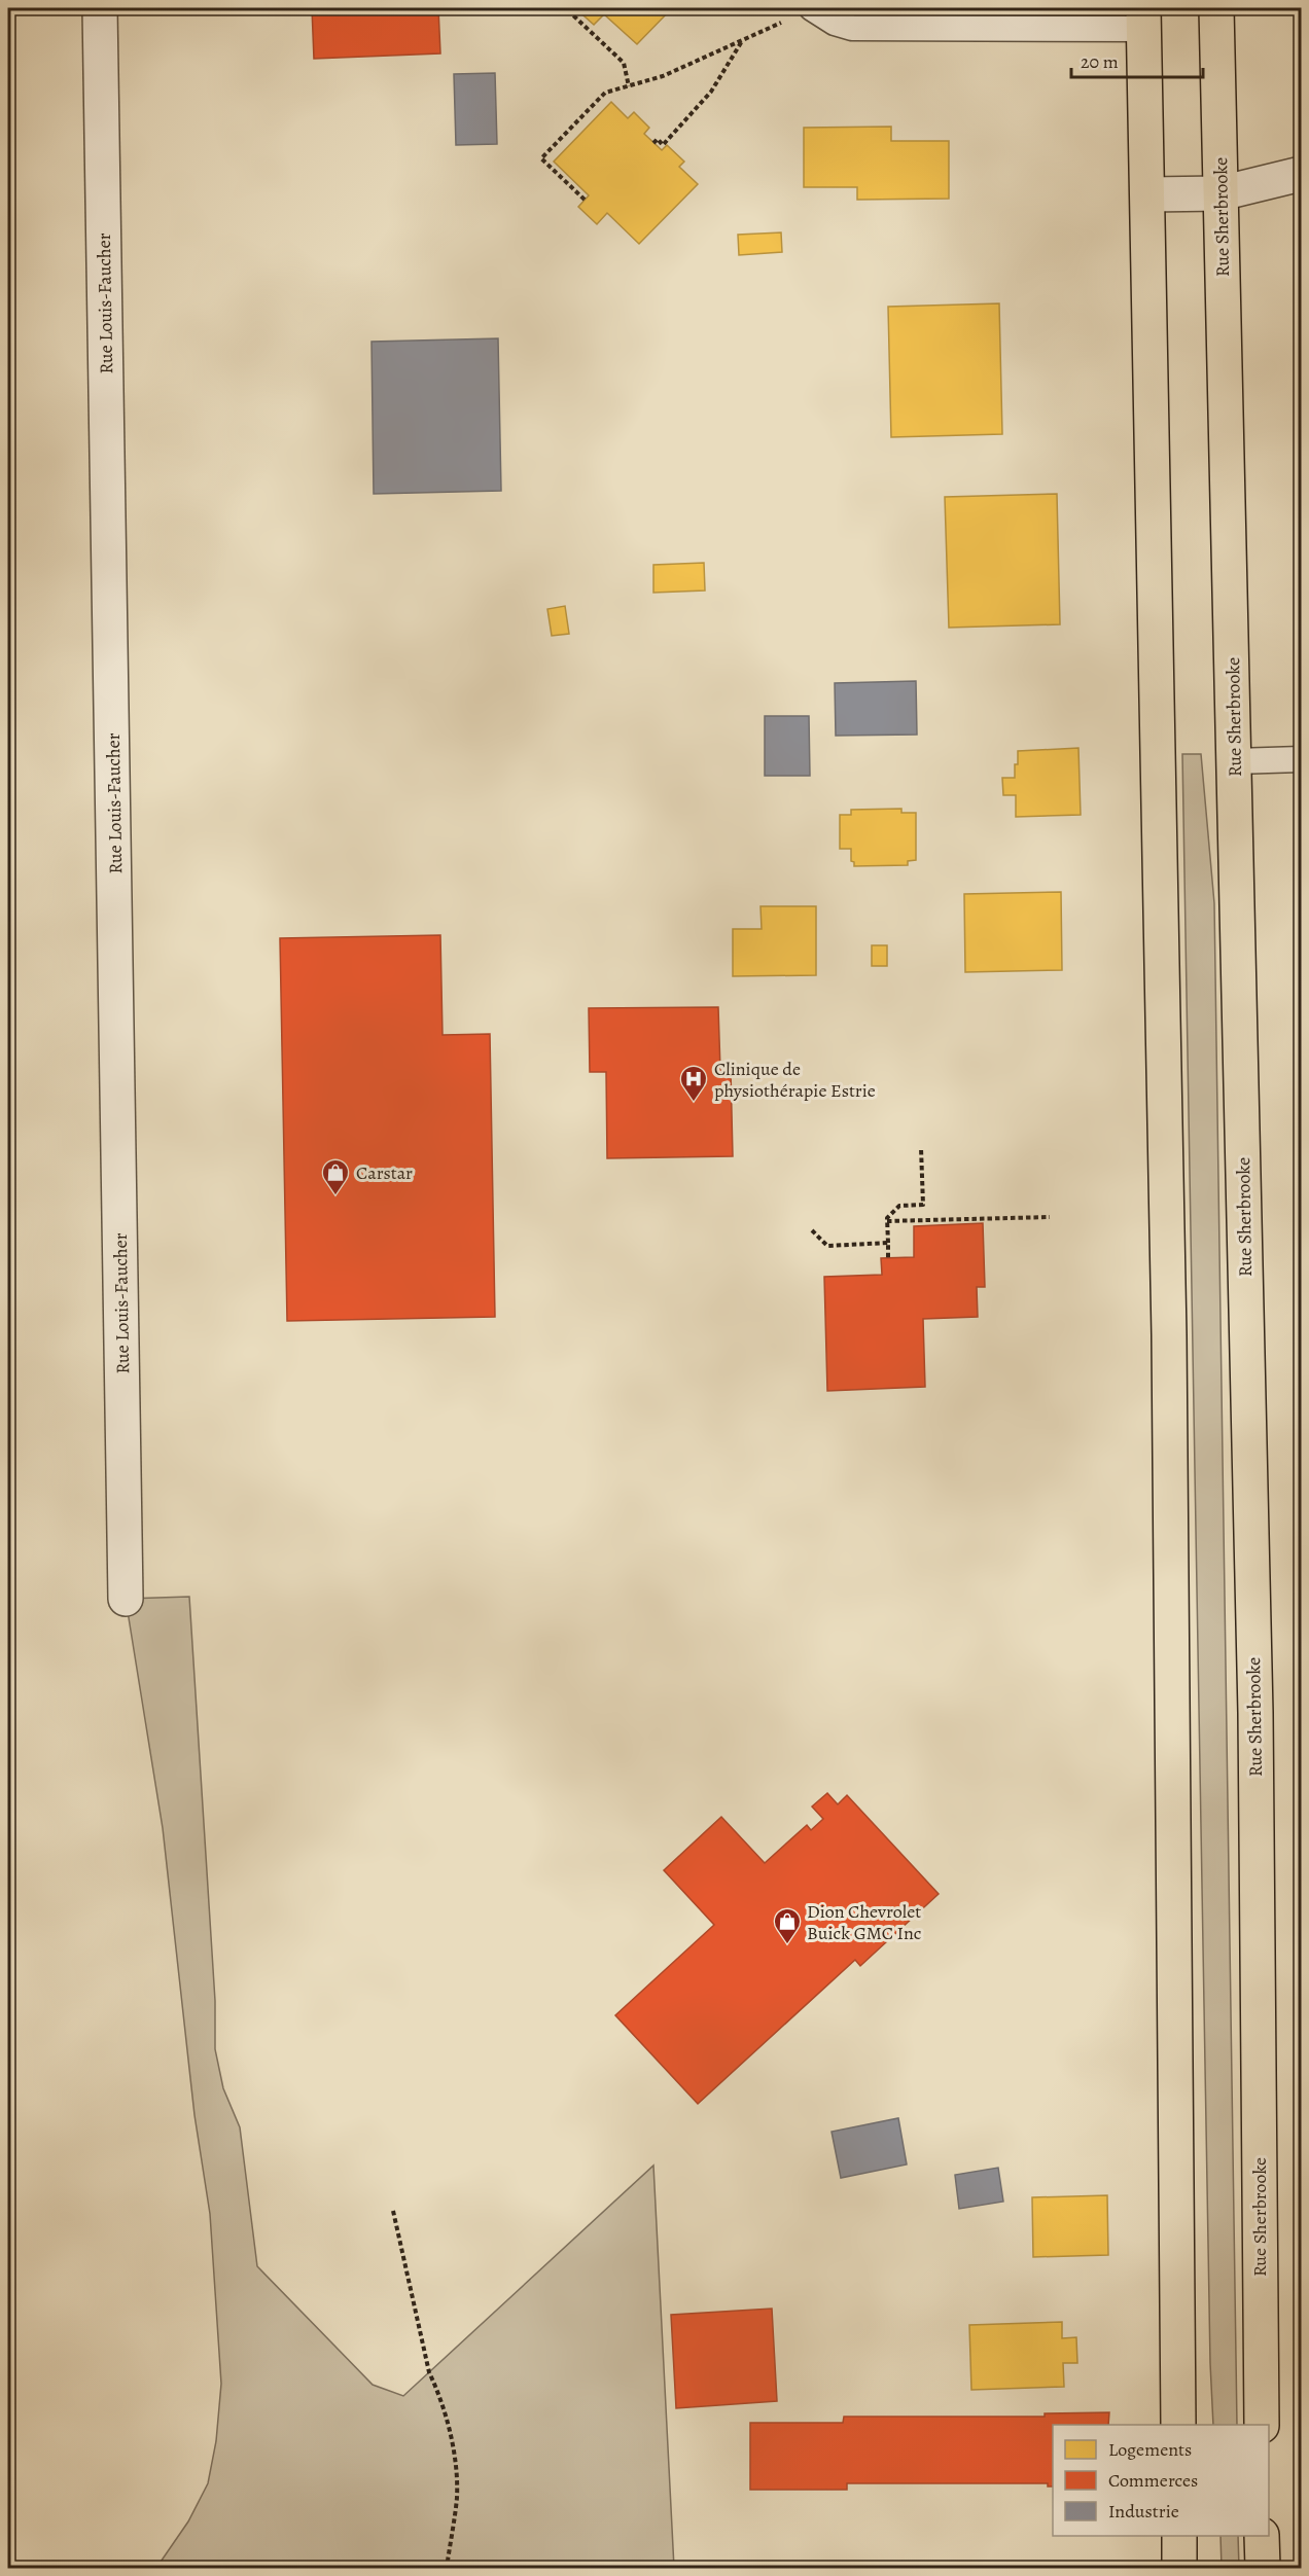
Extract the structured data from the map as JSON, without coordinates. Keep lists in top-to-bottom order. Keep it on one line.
{"streets":{"main road":["Rue Sherbrooke"],"street":["Rue Louis-Faucher"]},"places":{"hospital":["Clinique de physiothérapie Estrie"],"shop":["Carstar","Dion Chevrolet Buick GMC Inc"]},"legend":["Logements","Commerces","Industrie"],"scale_bar":"20 m"}
